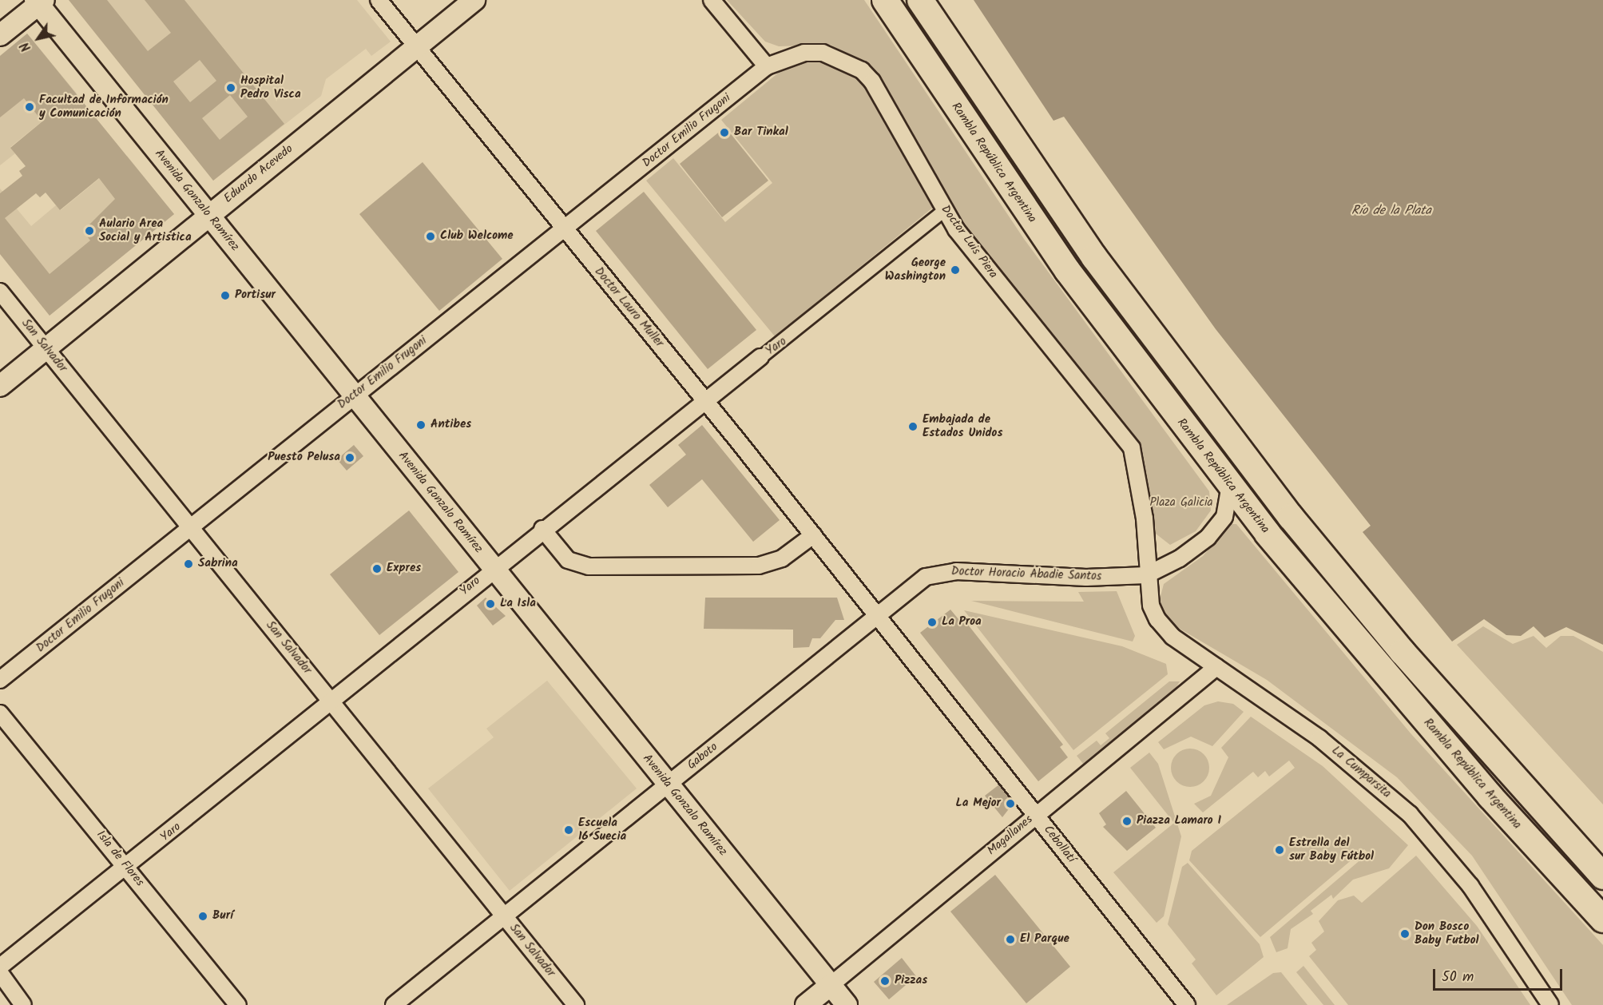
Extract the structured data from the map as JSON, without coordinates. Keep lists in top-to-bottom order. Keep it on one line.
{"streets":{"main road":["Rambla República Argentina"],"street":["Doctor Emilio Frugoni","Eduardo Acevedo","Avenida Gonzalo Ramírez","Doctor Luis Piera","Doctor Lauro Muller","San Salvador","Yaro","Doctor Horacio Abadie Santos","Gaboto","La Cumparsita","Magallanes","Cebollatí","Isla de Flores"]},"crossings":[["Doctor Emilio Frugoni","Avenida Gonzalo Ramírez"],["Doctor Emilio Frugoni","Doctor Luis Piera"],["Doctor Emilio Frugoni","Doctor Lauro Muller"],["Doctor Emilio Frugoni","San Salvador"],["Rambla República Argentina","Doctor Horacio Abadie Santos"],["Eduardo Acevedo","Avenida Gonzalo Ramírez"],["Eduardo Acevedo","Doctor Lauro Muller"],["Eduardo Acevedo","San Salvador"],["Avenida Gonzalo Ramírez","Yaro"],["Avenida Gonzalo Ramírez","Gaboto"],["Avenida Gonzalo Ramírez","Magallanes"],["Doctor Luis Piera","Yaro"],["Doctor Luis Piera","Doctor Horacio Abadie Santos"],["Doctor Luis Piera","La Cumparsita"],["Doctor Lauro Muller","Yaro"],["Doctor Lauro Muller","Doctor Horacio Abadie Santos"],["Doctor Lauro Muller","Gaboto"],["Doctor Lauro Muller","Cebollatí"],["San Salvador","Yaro"],["San Salvador","Gaboto"],["Yaro","Isla de Flores"],["Doctor Horacio Abadie Santos","Gaboto"],["Doctor Horacio Abadie Santos","La Cumparsita"],["Doctor Horacio Abadie Santos","Cebollatí"],["Gaboto","Cebollatí"],["La Cumparsita","Magallanes"],["Magallanes","Cebollatí"]],"water":["Río de la Plata"],"parks":["Plaza Galicia"],"places":["Hospital Pedro Visca","Facultad de Información y Comunicación","Bar Tinkal","Aulario Area Social y Artistica","Club Welcome","George Washington","Portisur","Antibes","Embajada de Estados Unidos","Puesto Pelusa","Sabrina","Expres","La Isla","La Proa","La Mejor","Piazza Lamaro I","Escuela 16 Suecia","Estrella del sur Baby Fútbol","Burí","Don Bosco Baby Futbol","El Parque","Pizzas"],"scale_bar":"50 m","north":"bottom left"}
